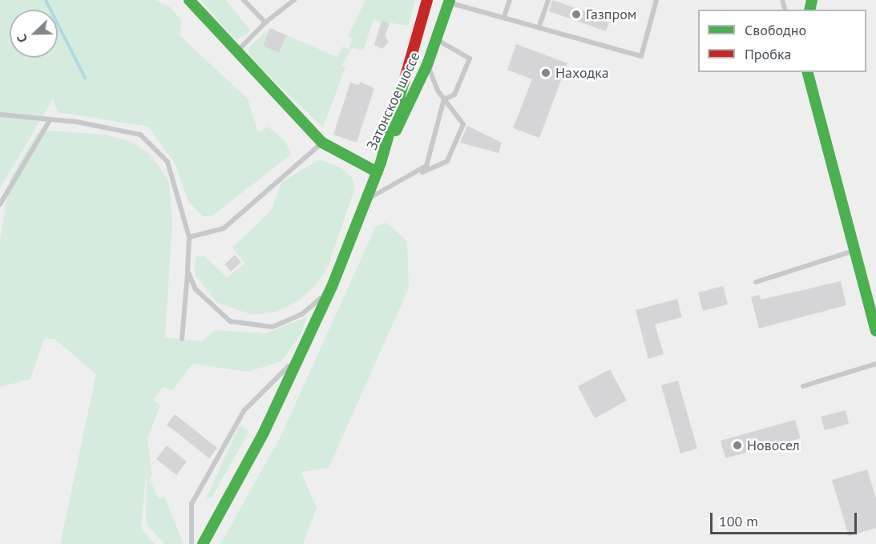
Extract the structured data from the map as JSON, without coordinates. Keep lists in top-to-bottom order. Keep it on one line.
{"streets":{"main road":["Затонское шоссе"]},"places":["Газпром","Находка","Новосел"],"legend":["Свободно","Пробка"],"scale_bar":"100 m","north":"left"}
